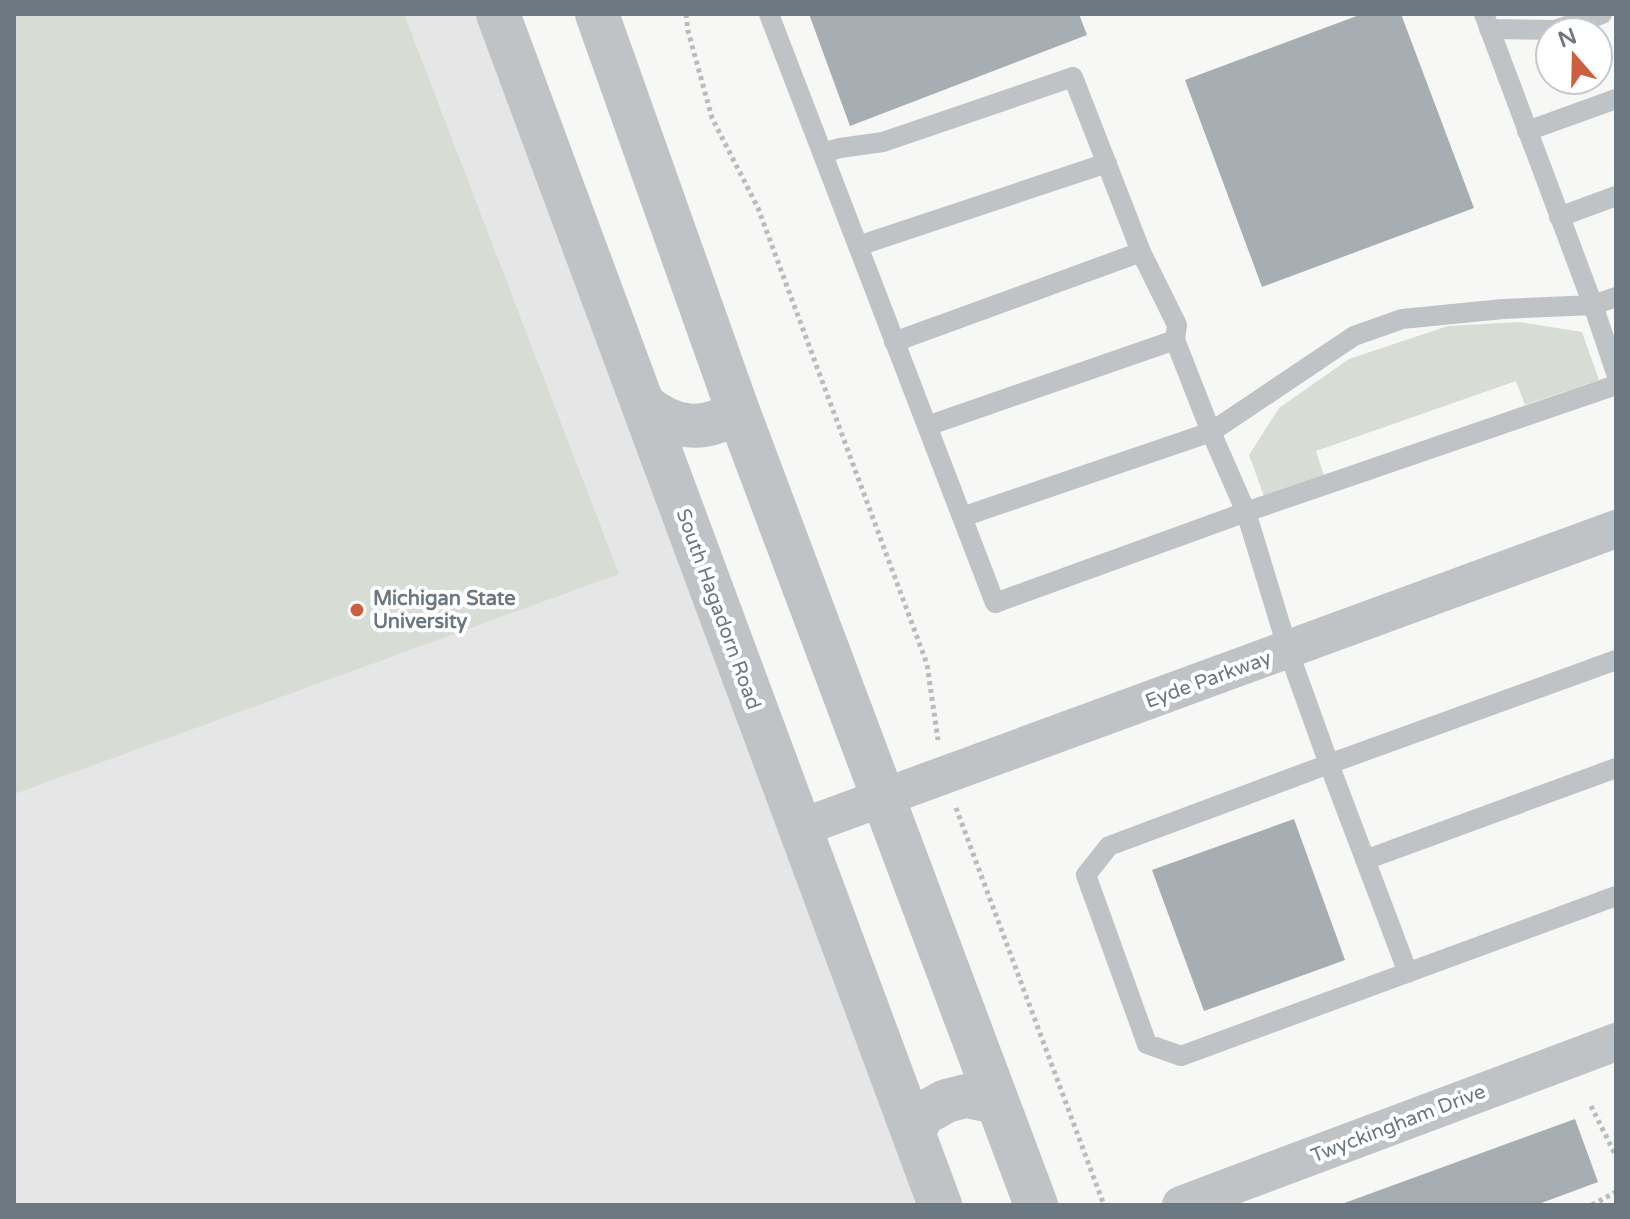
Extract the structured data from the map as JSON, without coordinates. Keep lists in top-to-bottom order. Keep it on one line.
{"streets":{"street":["South Hagadorn Road","Eyde Parkway","Twyckingham Drive"]},"crossings":[["South Hagadorn Road","Eyde Parkway"]],"places":["Michigan State University"],"north":"top"}
